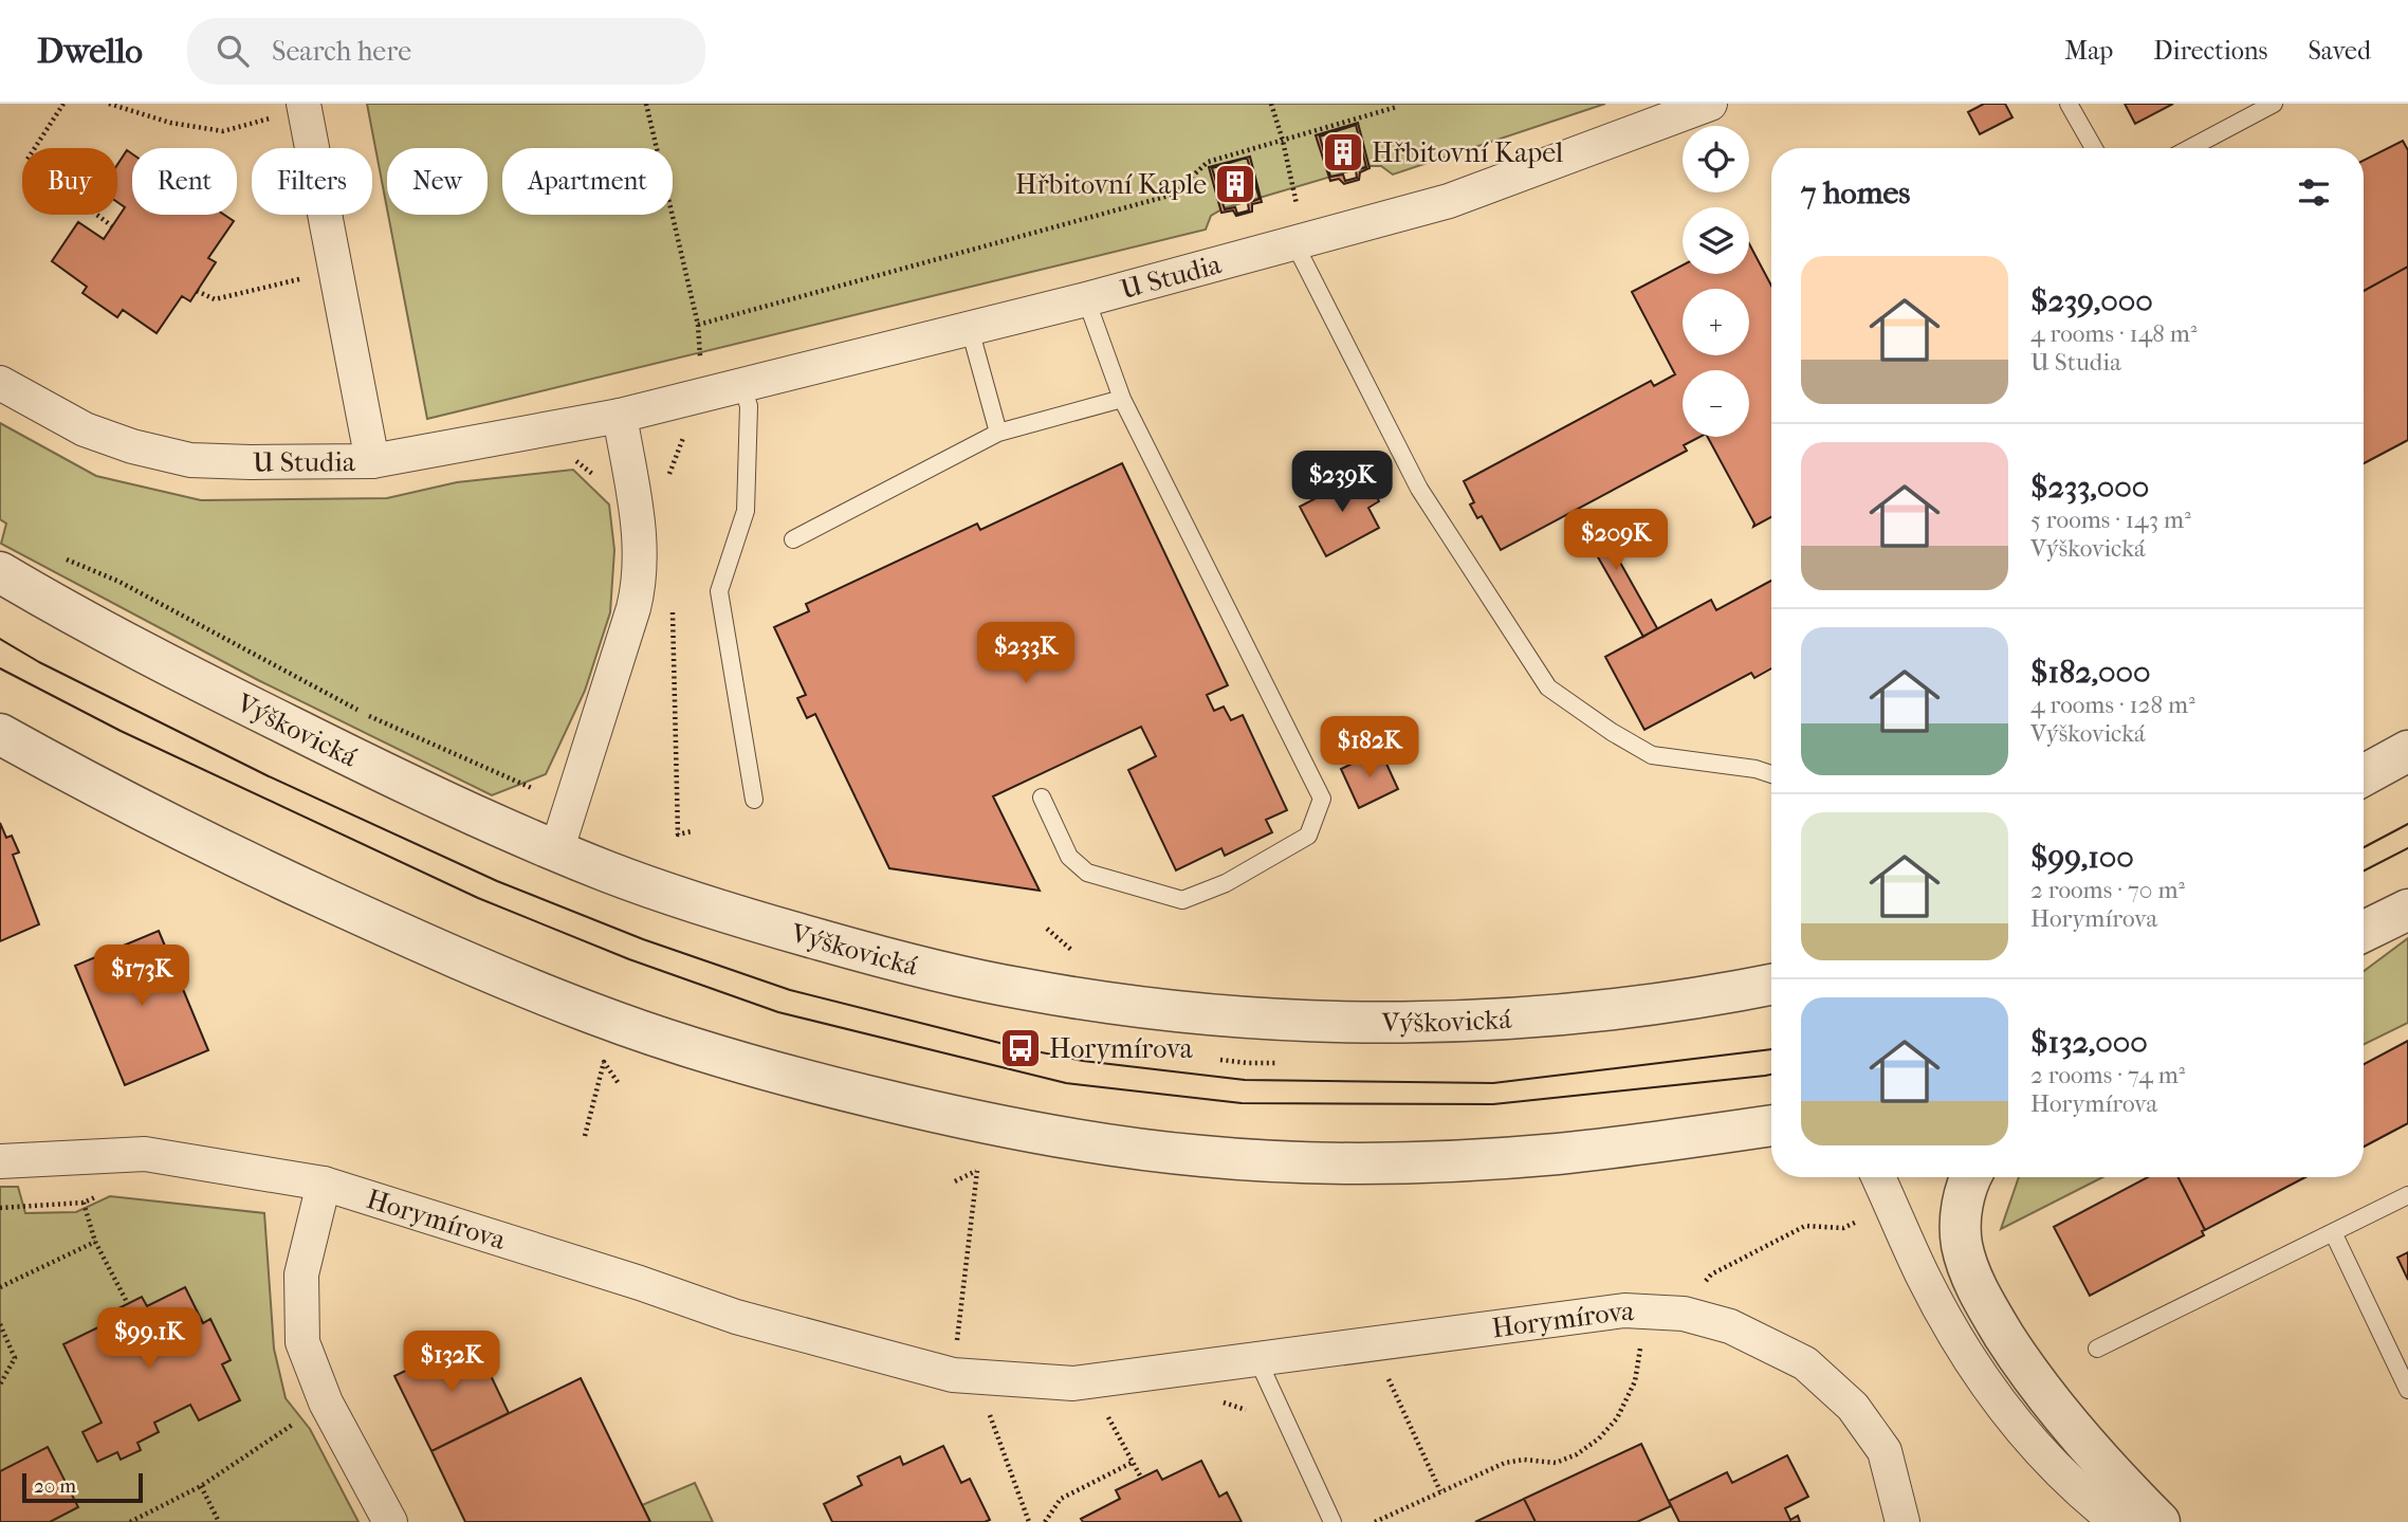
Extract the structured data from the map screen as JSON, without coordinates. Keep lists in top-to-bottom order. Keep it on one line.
{"streets":{"street":["U Studia","Výškovická","Horymírova"]},"places":{"building":["Hřbitovní Kapel","Hřbitovní Kaple"],"bus stop":["Horymírova"]},"scale_bar":"20 m","page":{"header":"Dwello","search":"Search here","nav":["Map","Directions","Saved"],"map_buttons":["+","−"],"chip":["Buy","Rent","Filters","New","Apartment"],"heading":"7 homes","list":[{"name":"$239,000","note":"4 rooms · 148 m² · U Studia"},{"name":"$233,000","note":"5 rooms · 143 m² · Výškovická"},{"name":"$182,000","note":"4 rooms · 128 m² · Výškovická"},{"name":"$99,100","note":"2 rooms · 70 m² · Horymírova"},{"name":"$132,000","note":"2 rooms · 74 m² · Horymírova"}],"price":["$239K","$209K","$233K","$182K","$173K","$99.1K","$132K"],"scale":"20 m"}}
